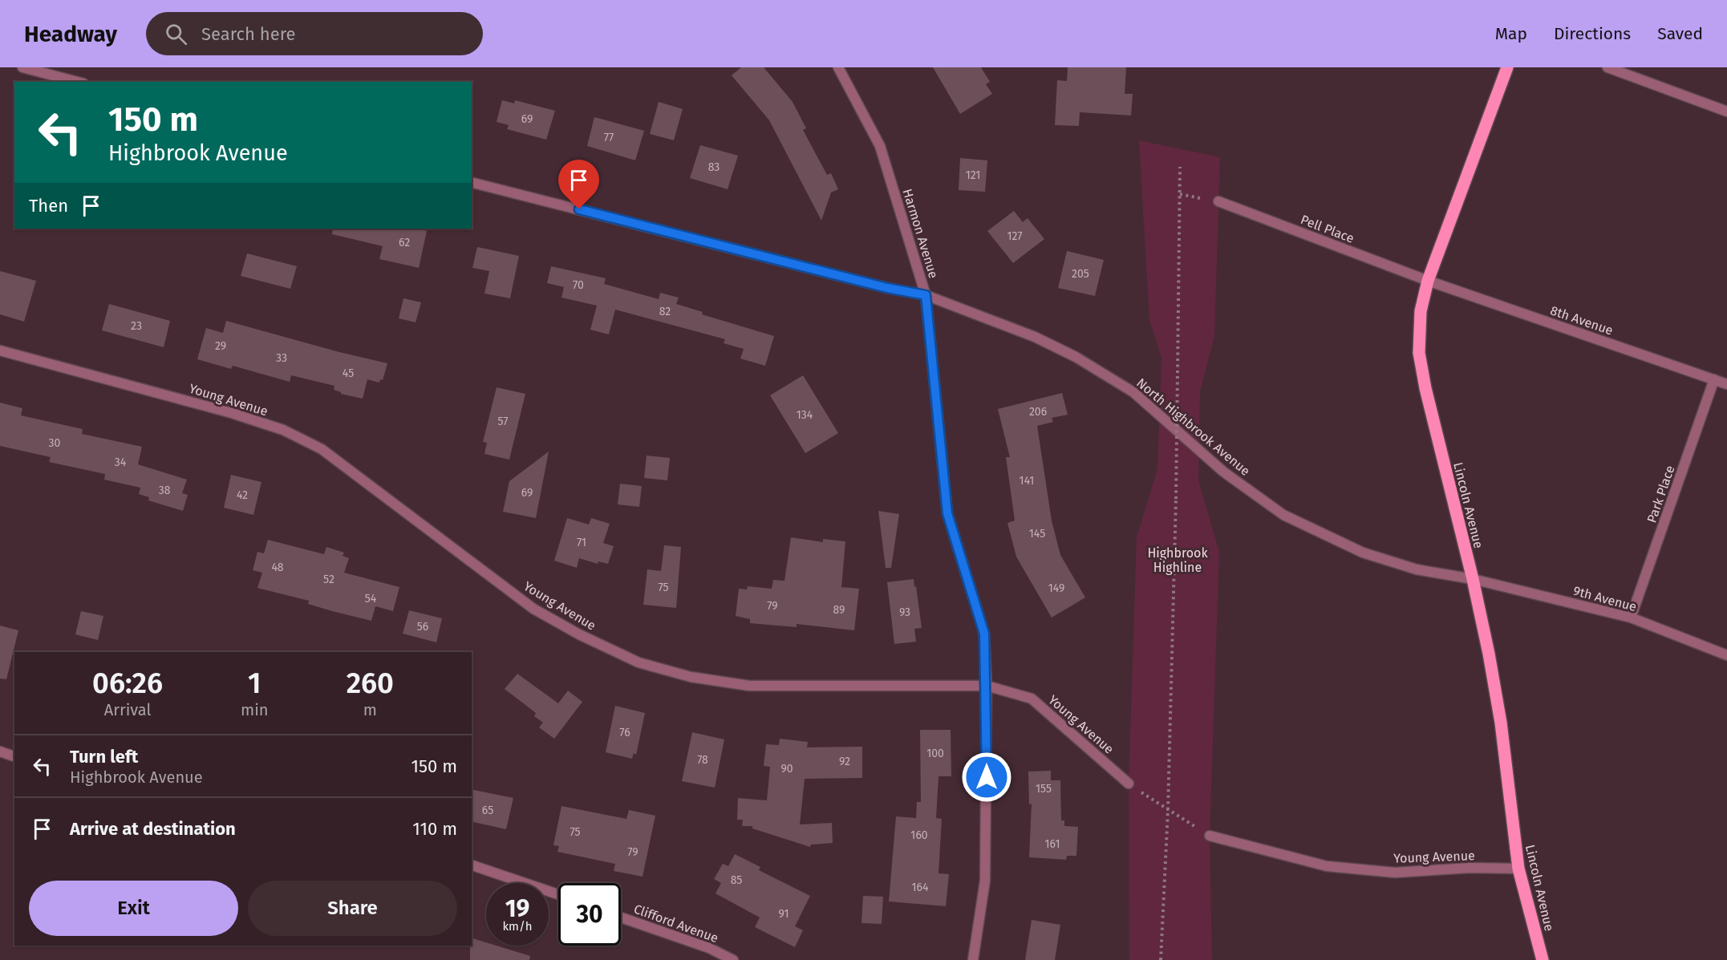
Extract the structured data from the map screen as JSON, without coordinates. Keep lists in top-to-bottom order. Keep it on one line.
{"streets":{"main road":["Lincoln Avenue"],"street":["Pell Place","Harmon Avenue","8th Avenue","Young Avenue","North Highbrook Avenue","Park Place","9th Avenue","Clifford Avenue"]},"crossings":[["Pell Place","8th Avenue"],["Pell Place","Lincoln Avenue"],["Harmon Avenue","Young Avenue"],["Harmon Avenue","North Highbrook Avenue"],["8th Avenue","Park Place"],["8th Avenue","Lincoln Avenue"],["Young Avenue","Lincoln Avenue"],["North Highbrook Avenue","Lincoln Avenue"],["North Highbrook Avenue","9th Avenue"],["Park Place","9th Avenue"],["Lincoln Avenue","9th Avenue"]],"parks":["Highbrook Highline"],"house_numbers":["69","77","83","121","127","62","205","70","82","23","29","33","45","206","134","57","30","34","141","38","69","42","145","71","48","52","75","149","54","79","89","93","56","76","100","78","92","90","155","65","75","160","161","79","85","164","91"],"page":{"header":"Headway","search":"Search here","nav":["Map","Directions","Saved"],"turn":["150 m","Highbrook Avenue"],"then":"Then","eta":["06:26","Arrival","1","min","260","m"],"list":[{"name":"Turn left","note":"Highbrook Avenue","value":"150 m"},{"name":"Arrive at destination","value":"110 m"}],"buttons":["Exit","Share"],"speed":"19 km/h","limit":"30"}}
